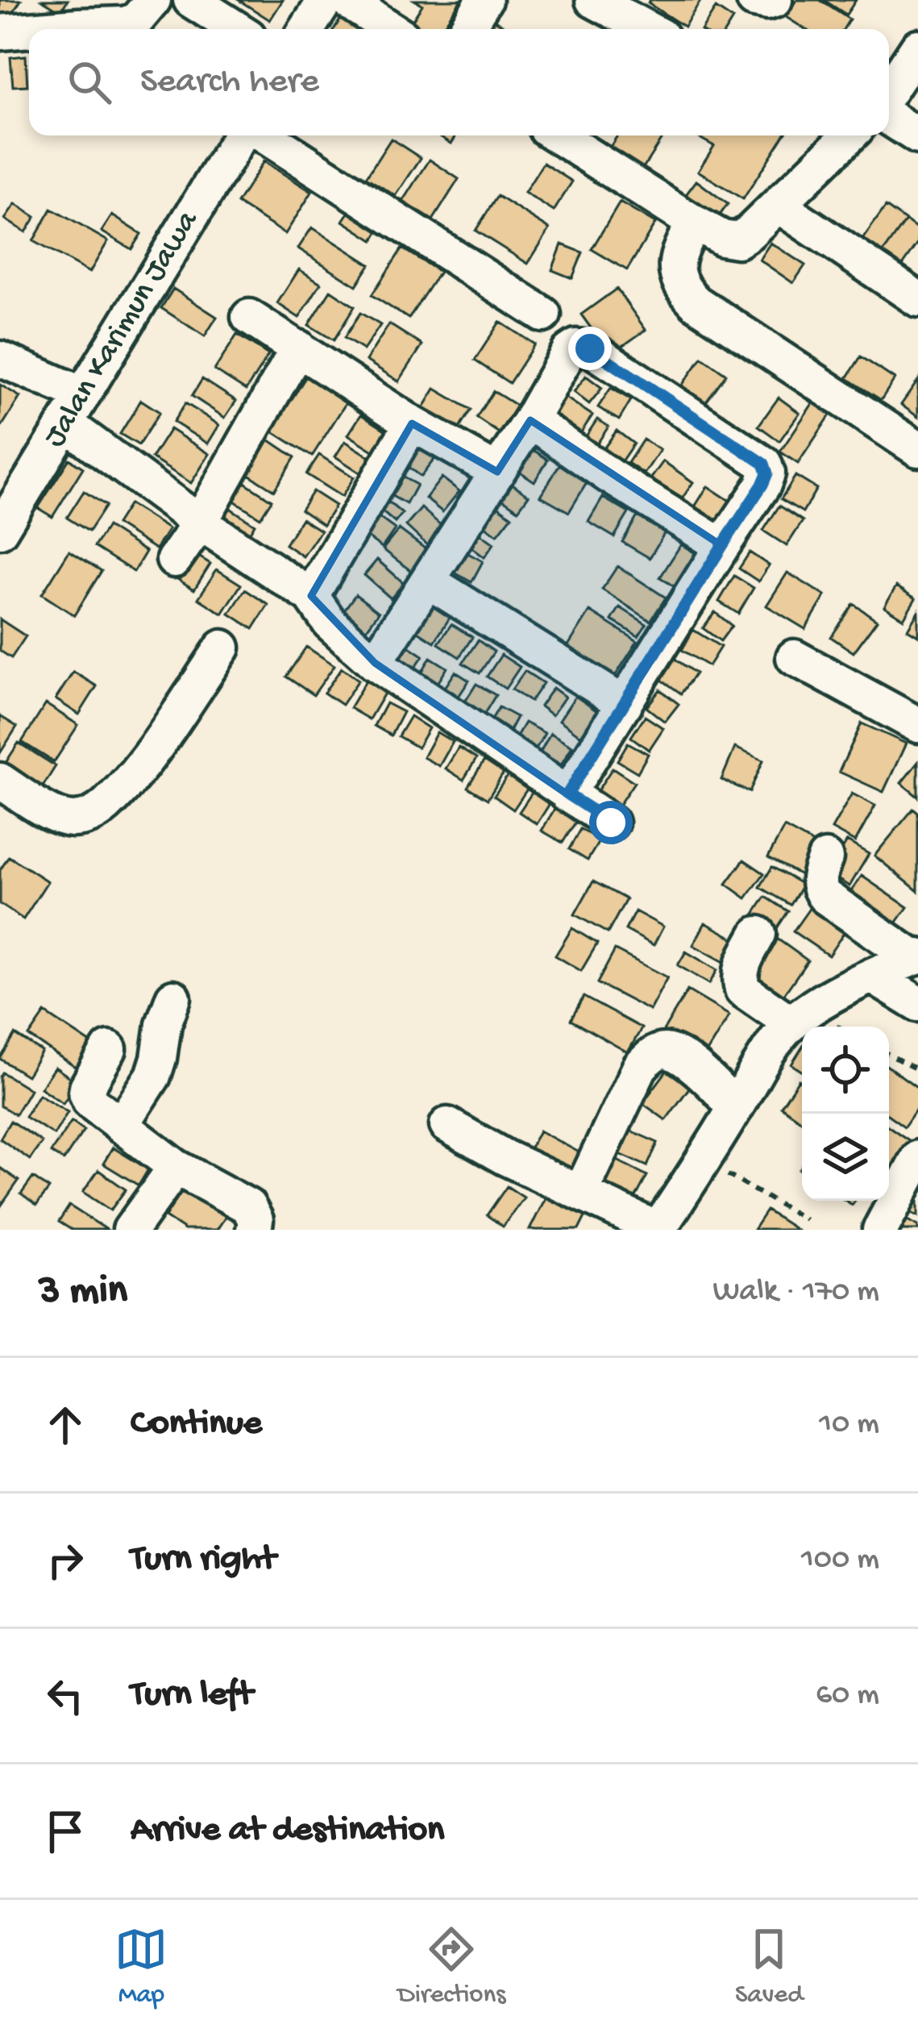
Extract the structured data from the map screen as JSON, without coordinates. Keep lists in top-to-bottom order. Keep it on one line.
{"streets":{"street":["Jalan Karimun Jawa"]},"page":{"search":"Search here","heading":["3 min","Walk · 170 m"],"list":[["Continue","10 m"],["Turn right","100 m"],["Turn left","60 m"],"Arrive at destination"],"nav":["Map","Directions","Saved"]}}
